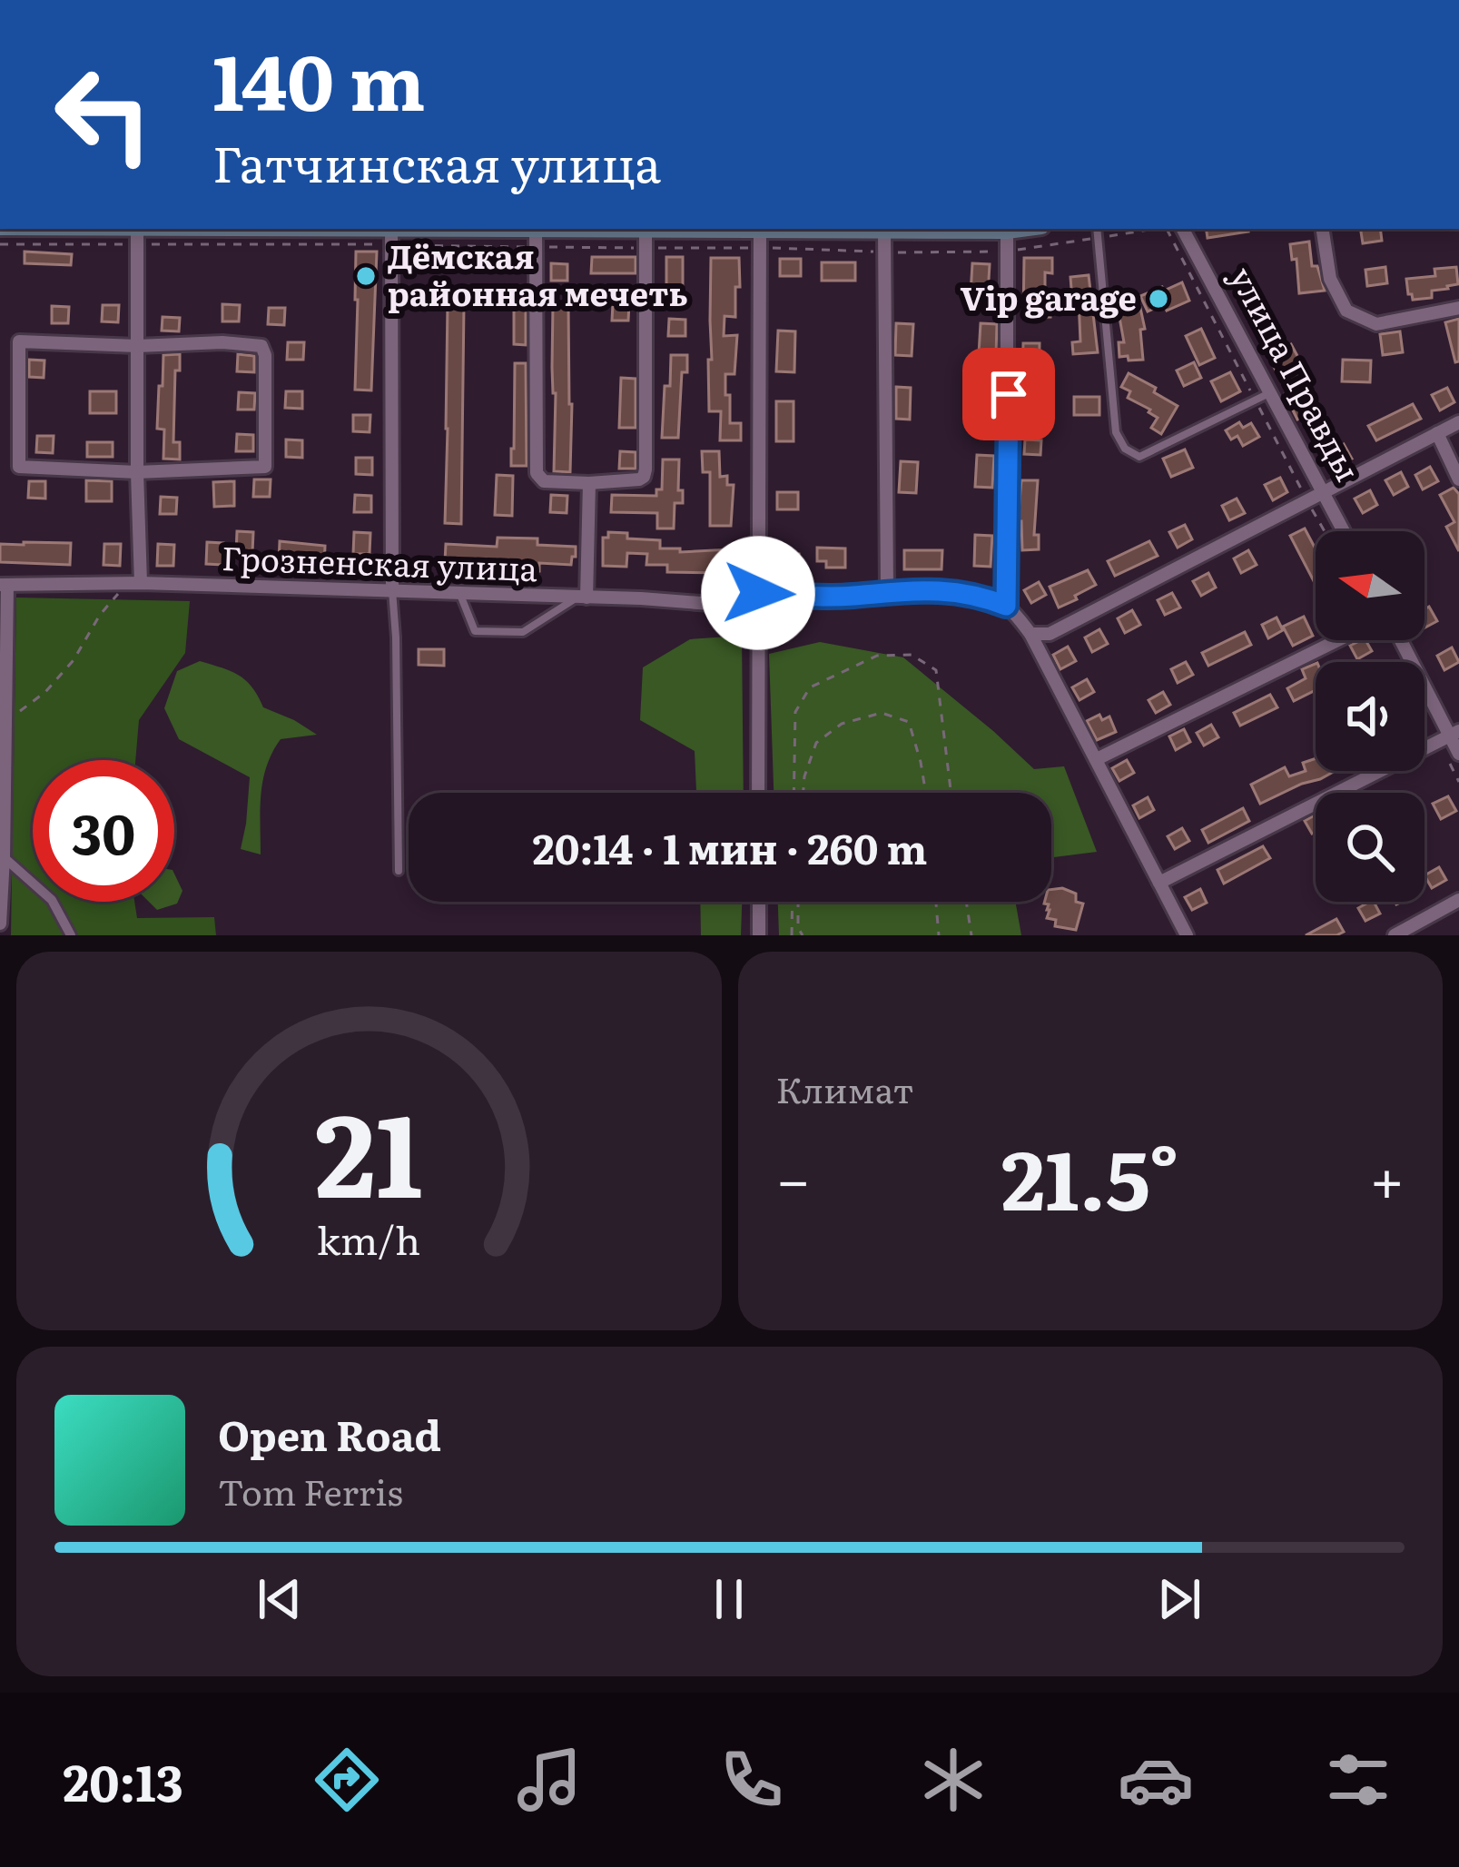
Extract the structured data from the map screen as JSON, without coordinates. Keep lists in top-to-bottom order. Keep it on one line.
{"streets":{"street":["улица Правды","Грозненская улица"]},"places":["Дёмская районная мечеть","Vip garage"],"north":"left","page":{"turn":["140 m","Гатчинская улица"],"limit":"30","trip":"20:14 · 1 мин · 260 m","tile":"Климат","heat":["−","21.5°","+"],"song":["Open Road","Tom Ferris"],"tabs":"20:13","gauge":["21","km/h"]}}
